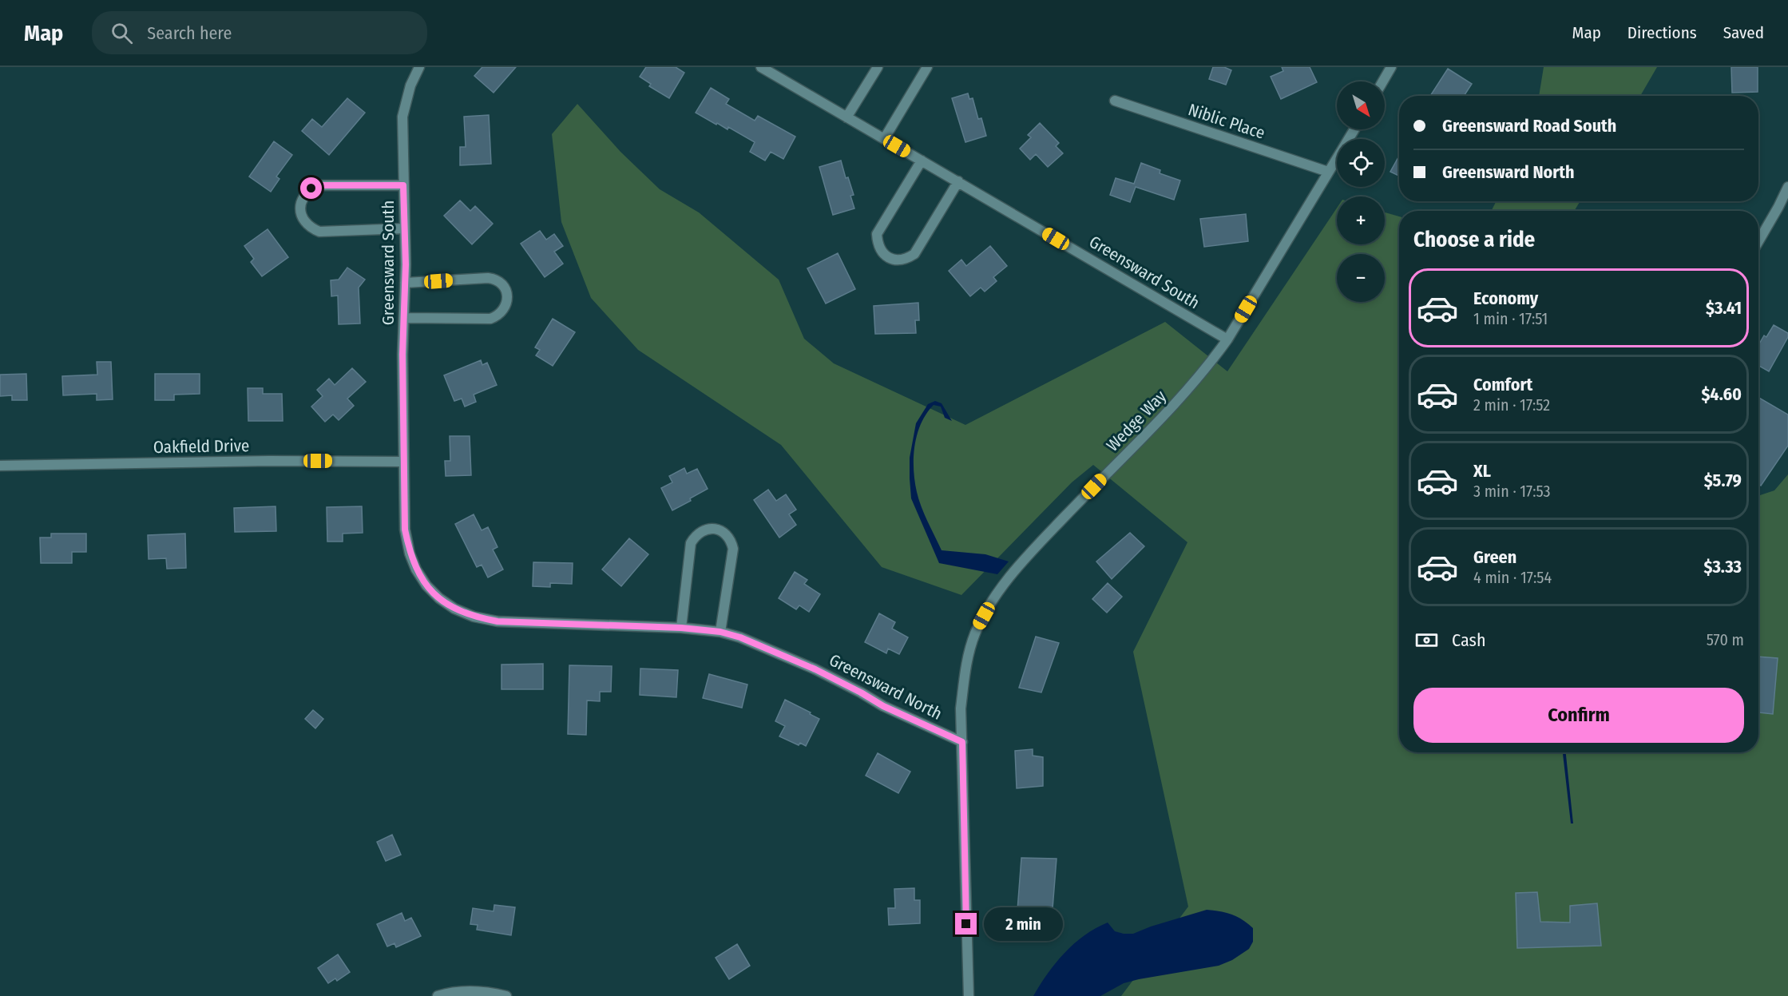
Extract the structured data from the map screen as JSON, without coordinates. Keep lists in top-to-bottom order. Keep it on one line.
{"streets":{"street":["Niblic Place","Greensward South","Wedge Way","Oakfield Drive","Greensward North"]},"crossings":[["Niblic Place","Wedge Way"],["Greensward South","Wedge Way"],["Greensward South","Oakfield Drive"],["Greensward South","Greensward North"],["Wedge Way","Greensward North"],["Oakfield Drive","Greensward North"]],"north":"bottom right","page":{"header":"Map","search":"Search here","nav":["Map","Directions","Saved"],"map_buttons":["+","−"],"banner":["Greensward Road South","Greensward North"],"heading":"Choose a ride","list":[{"name":"Economy","note":"1 min · 17:51","value":"$3.41"},{"name":"Comfort","note":"2 min · 17:52","value":"$4.60"},{"name":"XL","note":"3 min · 17:53","value":"$5.79"},{"name":"Green","note":"4 min · 17:54","value":"$3.33"}],"pay":["Cash","570 m"],"buttons":"Confirm","bubble":"2 min"}}
